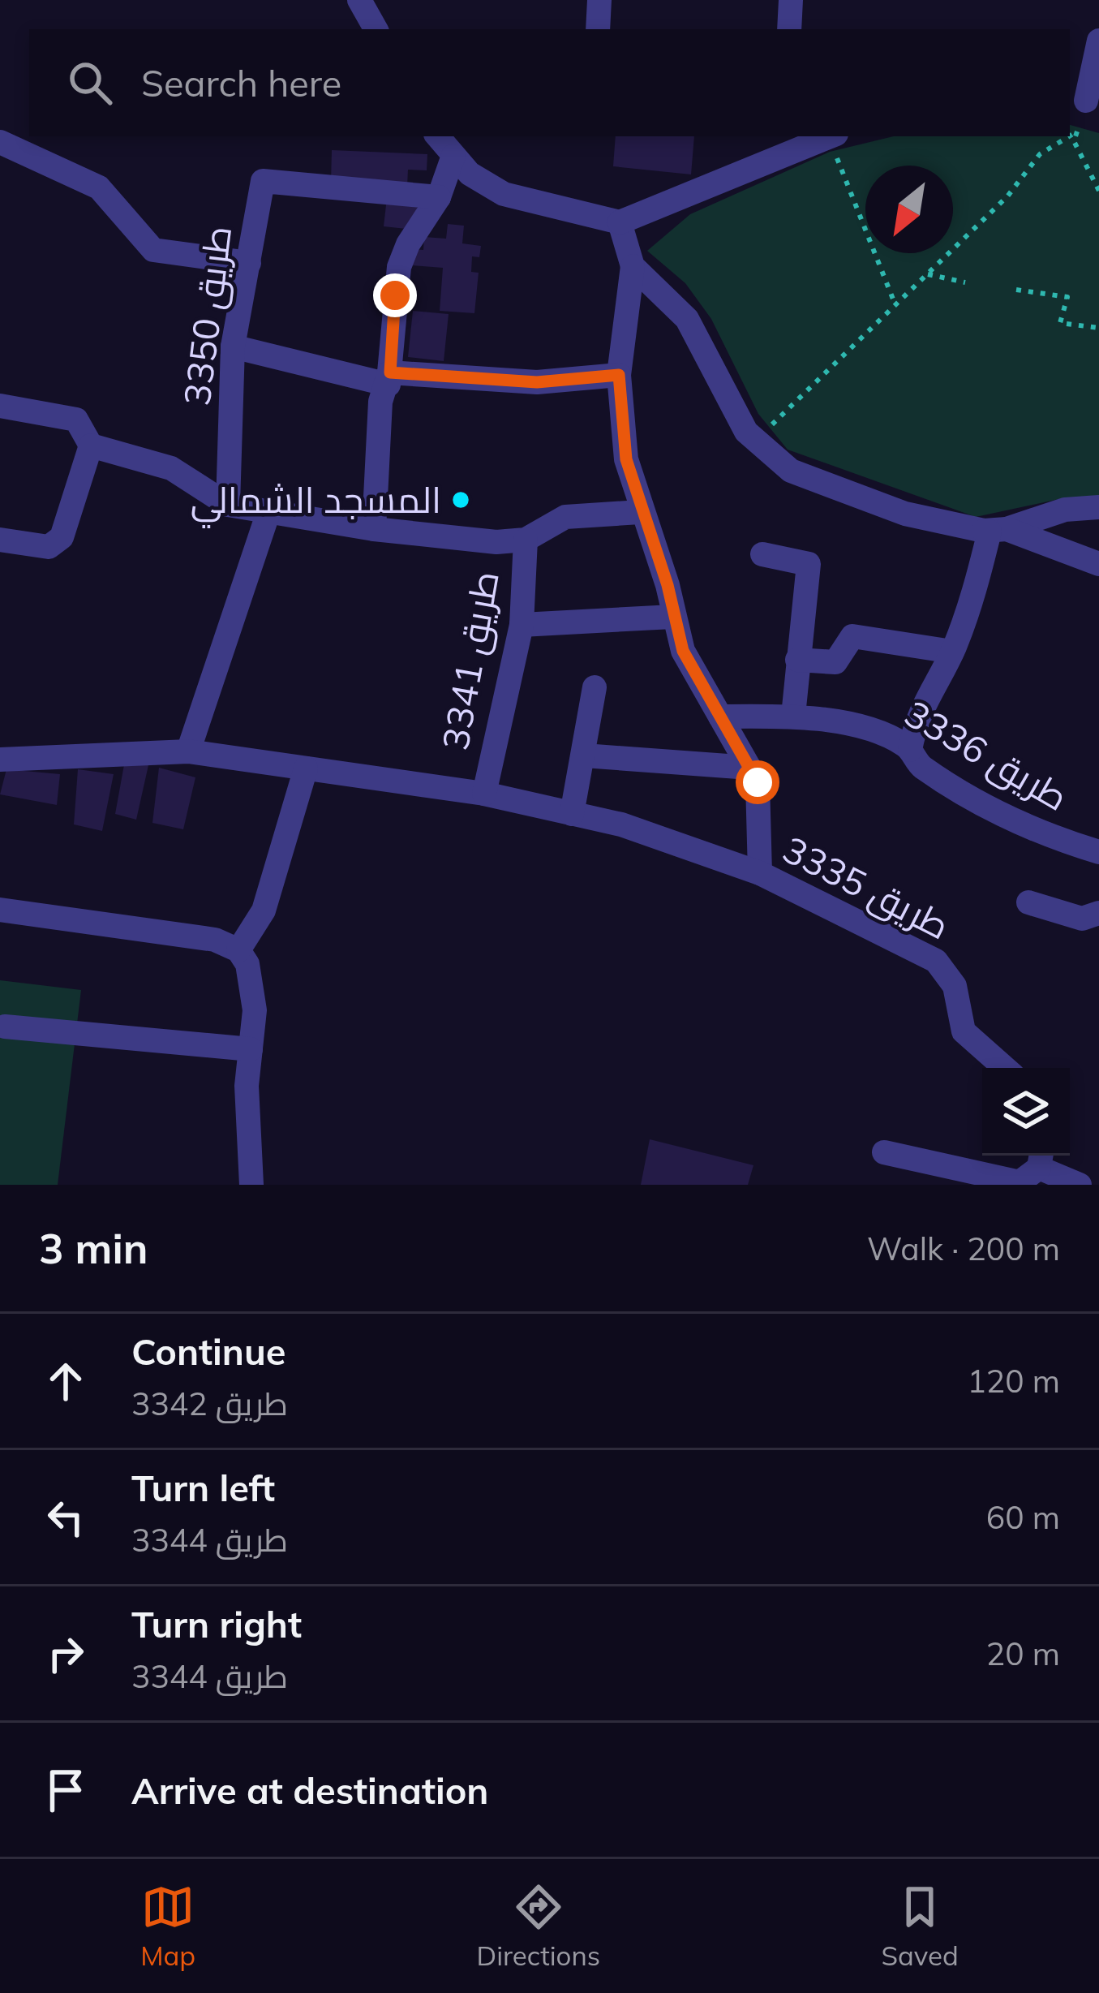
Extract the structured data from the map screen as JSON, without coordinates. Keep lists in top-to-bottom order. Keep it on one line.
{"streets":{"street":["طريق 3350","طريق 3341","طريق 3336","طريق 3335"]},"crossings":[["طريق 3341","طريق 3335"]],"places":["المسجد الشمالي"],"north":"bottom left","page":{"search":"Search here","heading":["3 min","Walk · 200 m"],"list":[["Continue","طريق 3342","120 m"],["Turn left","طريق 3344","60 m"],["Turn right","طريق 3344","20 m"],"Arrive at destination"],"nav":["Map","Directions","Saved"]}}
